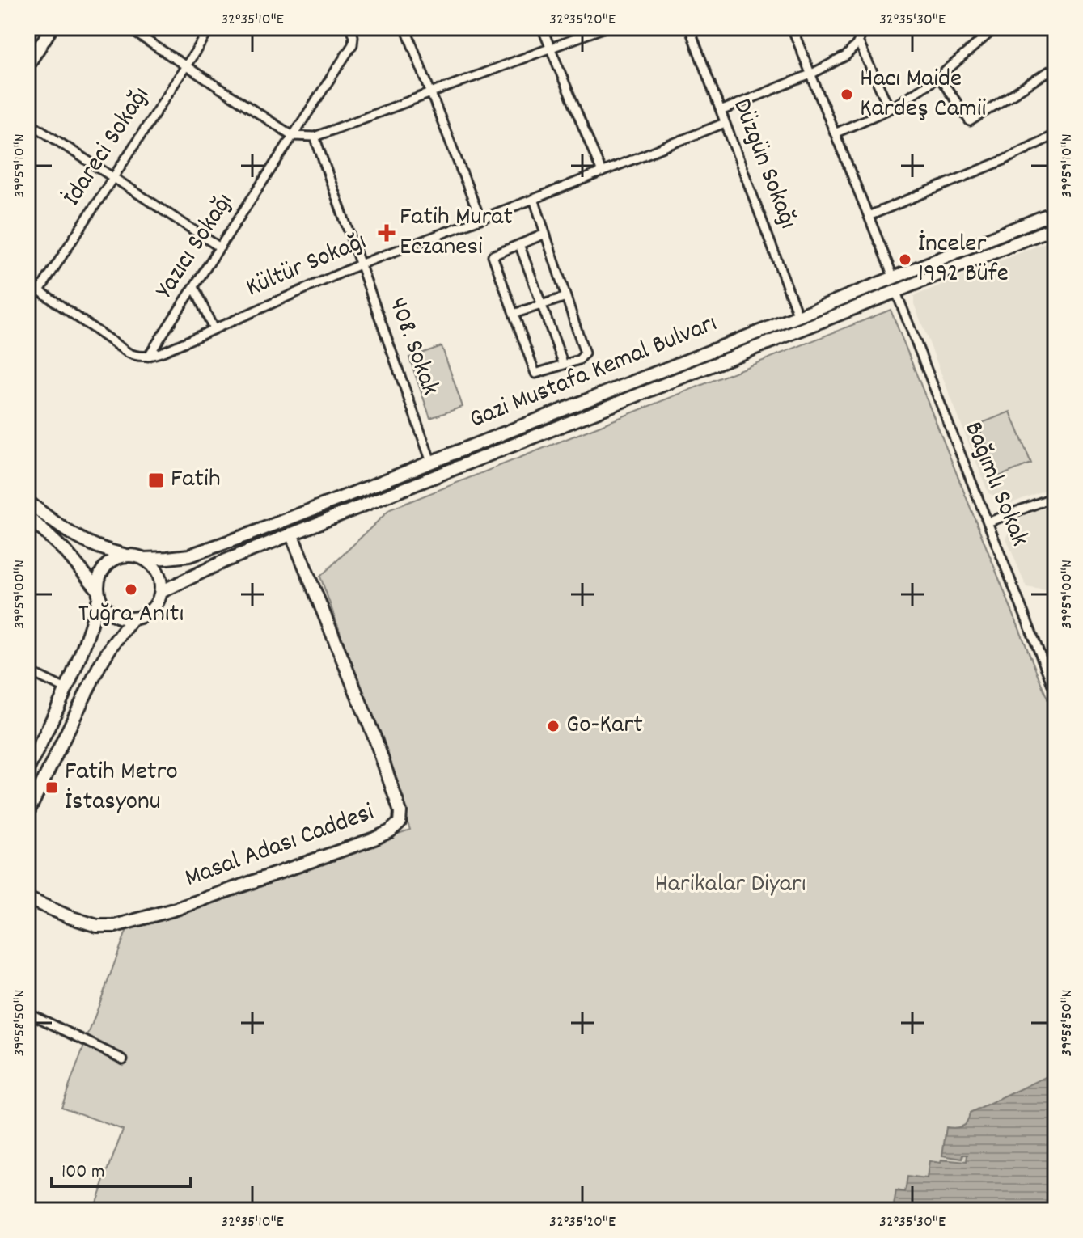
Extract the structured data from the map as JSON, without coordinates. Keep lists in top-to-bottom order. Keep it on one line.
{"streets":{"main road":["Gazi Mustafa Kemal Bulvarı","Masal Adası Caddesi"],"street":["İdareci Sokağı","Düzgün Sokağı","Yazıcı Sokağı","Kültür Sokağı","408. Sokak","Bağımlı Sokak"]},"crossings":[["Düzgün Sokağı","Kültür Sokağı"],["Düzgün Sokağı","Gazi Mustafa Kemal Bulvarı"],["Yazıcı Sokağı","Kültür Sokağı"],["Kültür Sokağı","408. Sokak"],["408. Sokak","Gazi Mustafa Kemal Bulvarı"],["Gazi Mustafa Kemal Bulvarı","Bağımlı Sokak"],["Gazi Mustafa Kemal Bulvarı","Masal Adası Caddesi"]],"parks":["Harikalar Diyarı"],"places":{"other":["Hacı Maide Kardeş Camii","İnceler 1992 Büfe","Tuğra Anıtı","Go-Kart"],"health":["Fatih Murat Eczanesi"],"transit":["Fatih","Fatih Metro İstasyonu"]},"scale_bar":"100 m","coordinates":["32°35'10\"E","32°35'20\"E","32°35'30\"E","39°59'10\"N","39°59'00\"N","39°58'50\"N"]}
